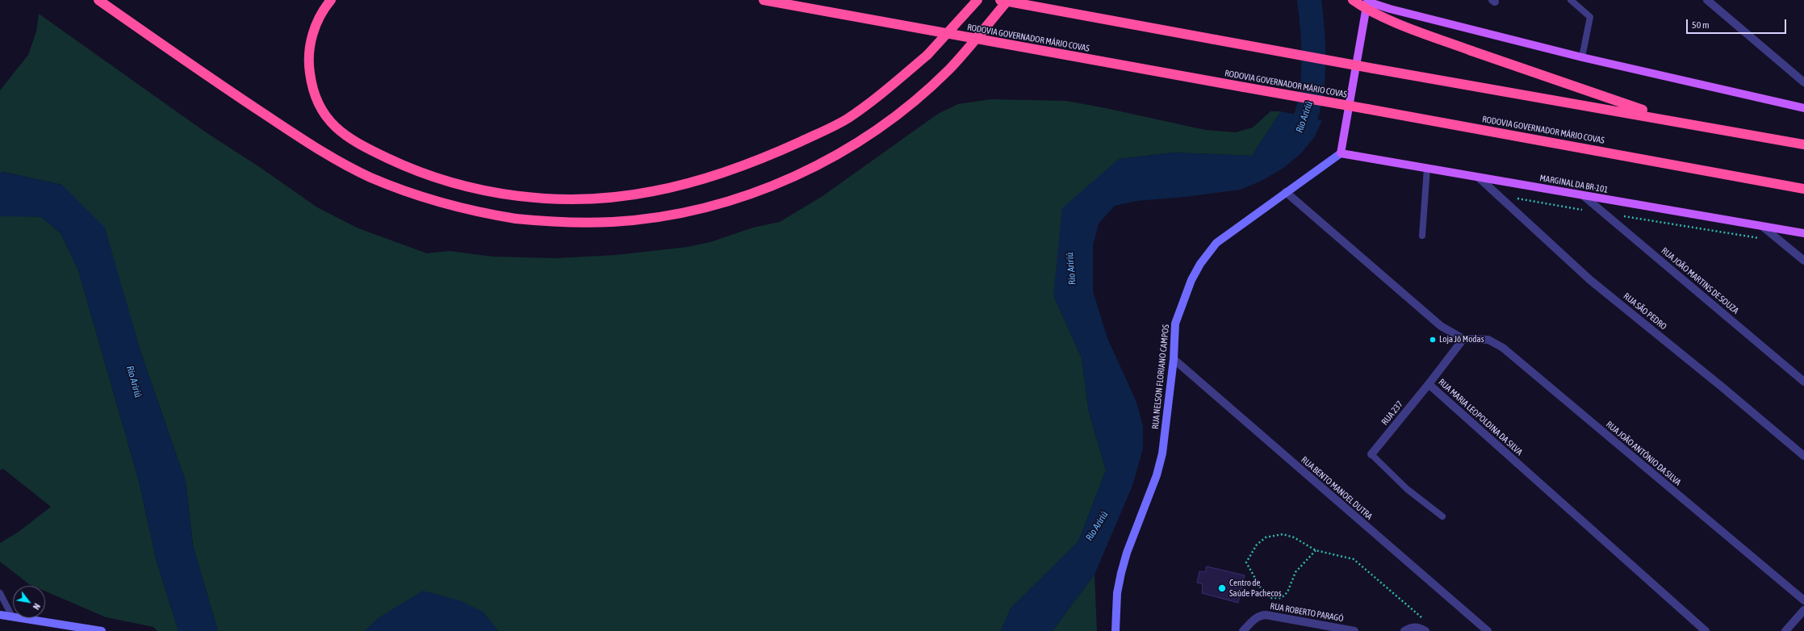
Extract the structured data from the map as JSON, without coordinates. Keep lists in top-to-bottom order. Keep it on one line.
{"streets":{"highway":["RODOVIA GOVERNADOR MÁRIO COVAS"],"main road":["MARGINAL DA BR-101","RUA NELSON FLORIANO CAMPOS"],"street":["RUA JOÃO MARTINS DE SOUZA","RUA SÃO PEDRO","RUA 237","RUA MARIA LEOPOLDINA DA SILVA","RUA JOÃO ANTÔNIO DA SILVA","RUA BENTO MANOEL DUTRA","RUA ROBERTO PARAGÓ"]},"crossings":[["MARGINAL DA BR-101","RUA JOÃO MARTINS DE SOUZA"],["MARGINAL DA BR-101","RUA SÃO PEDRO"],["MARGINAL DA BR-101","RUA NELSON FLORIANO CAMPOS"],["RUA NELSON FLORIANO CAMPOS","RUA BENTO MANOEL DUTRA"],["RUA 237","RUA MARIA LEOPOLDINA DA SILVA"],["RUA MARIA LEOPOLDINA DA SILVA","RUA JOÃO ANTÔNIO DA SILVA"]],"water":["Rio Aririú"],"places":["Loja Jô Modas","Centro de Saúde Pachecos"],"scale_bar":"50 m","north":"bottom right"}
